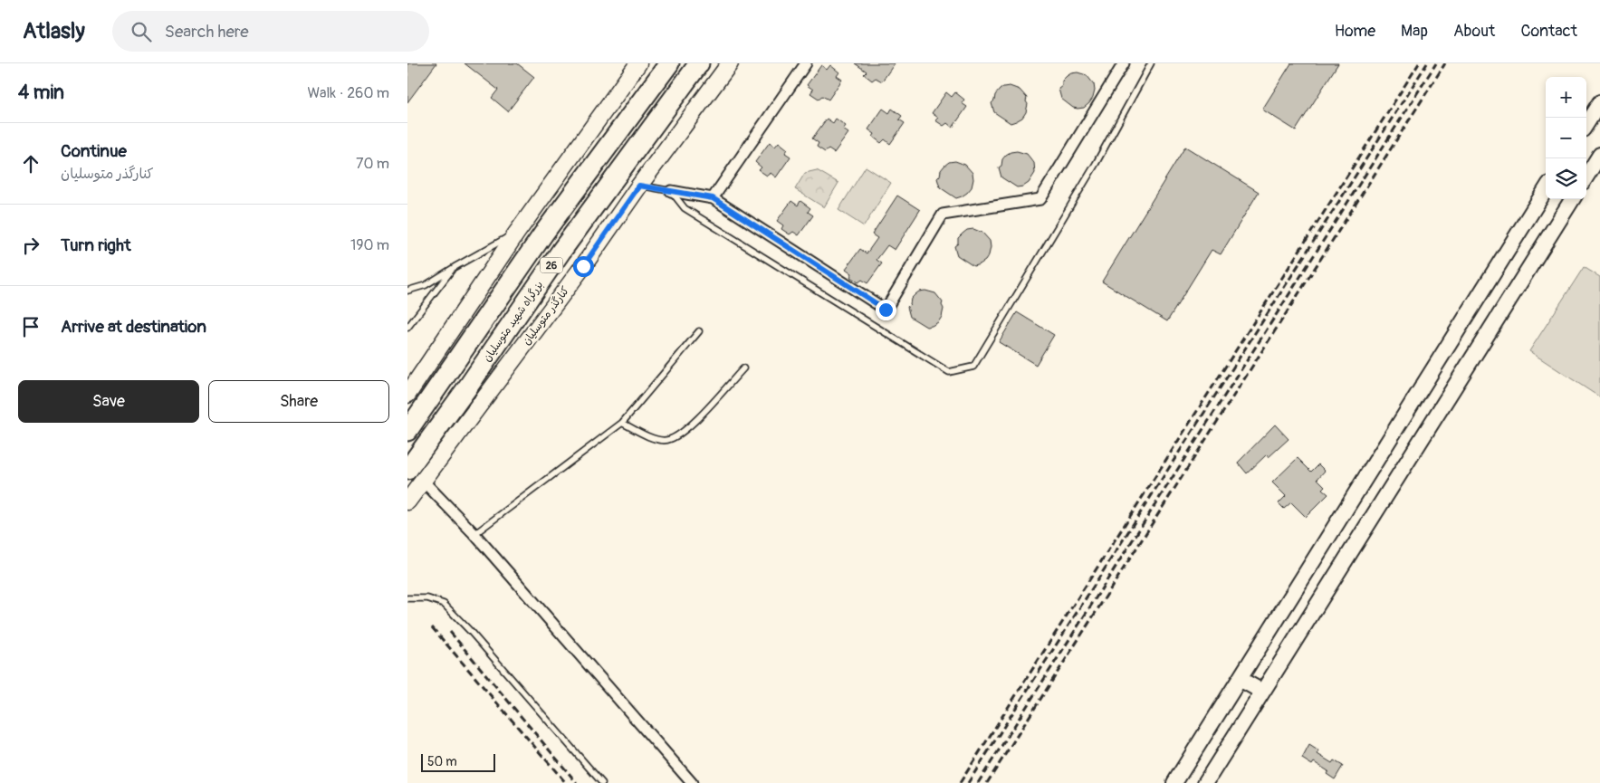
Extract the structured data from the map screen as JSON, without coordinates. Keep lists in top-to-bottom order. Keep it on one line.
{"streets":{"highway":["26","بزرگراه شهید متوسلیان"],"main road":["کنارگذر متوسلیان"]},"crossings":[["کنارگذر متوسلیان","بزرگراه شهید متوسلیان"]],"scale_bar":"50 m","page":{"header":"Atlasly","search":"Search here","nav":["Home","Map","About","Contact"],"heading":["4 min","Walk · 260 m"],"map_buttons":["+","−"],"list":[["Continue","کنارگذر متوسلیان","70 m"],["Turn right","190 m"],"Arrive at destination"],"buttons":["Save","Share"],"scale":"50 m"}}
